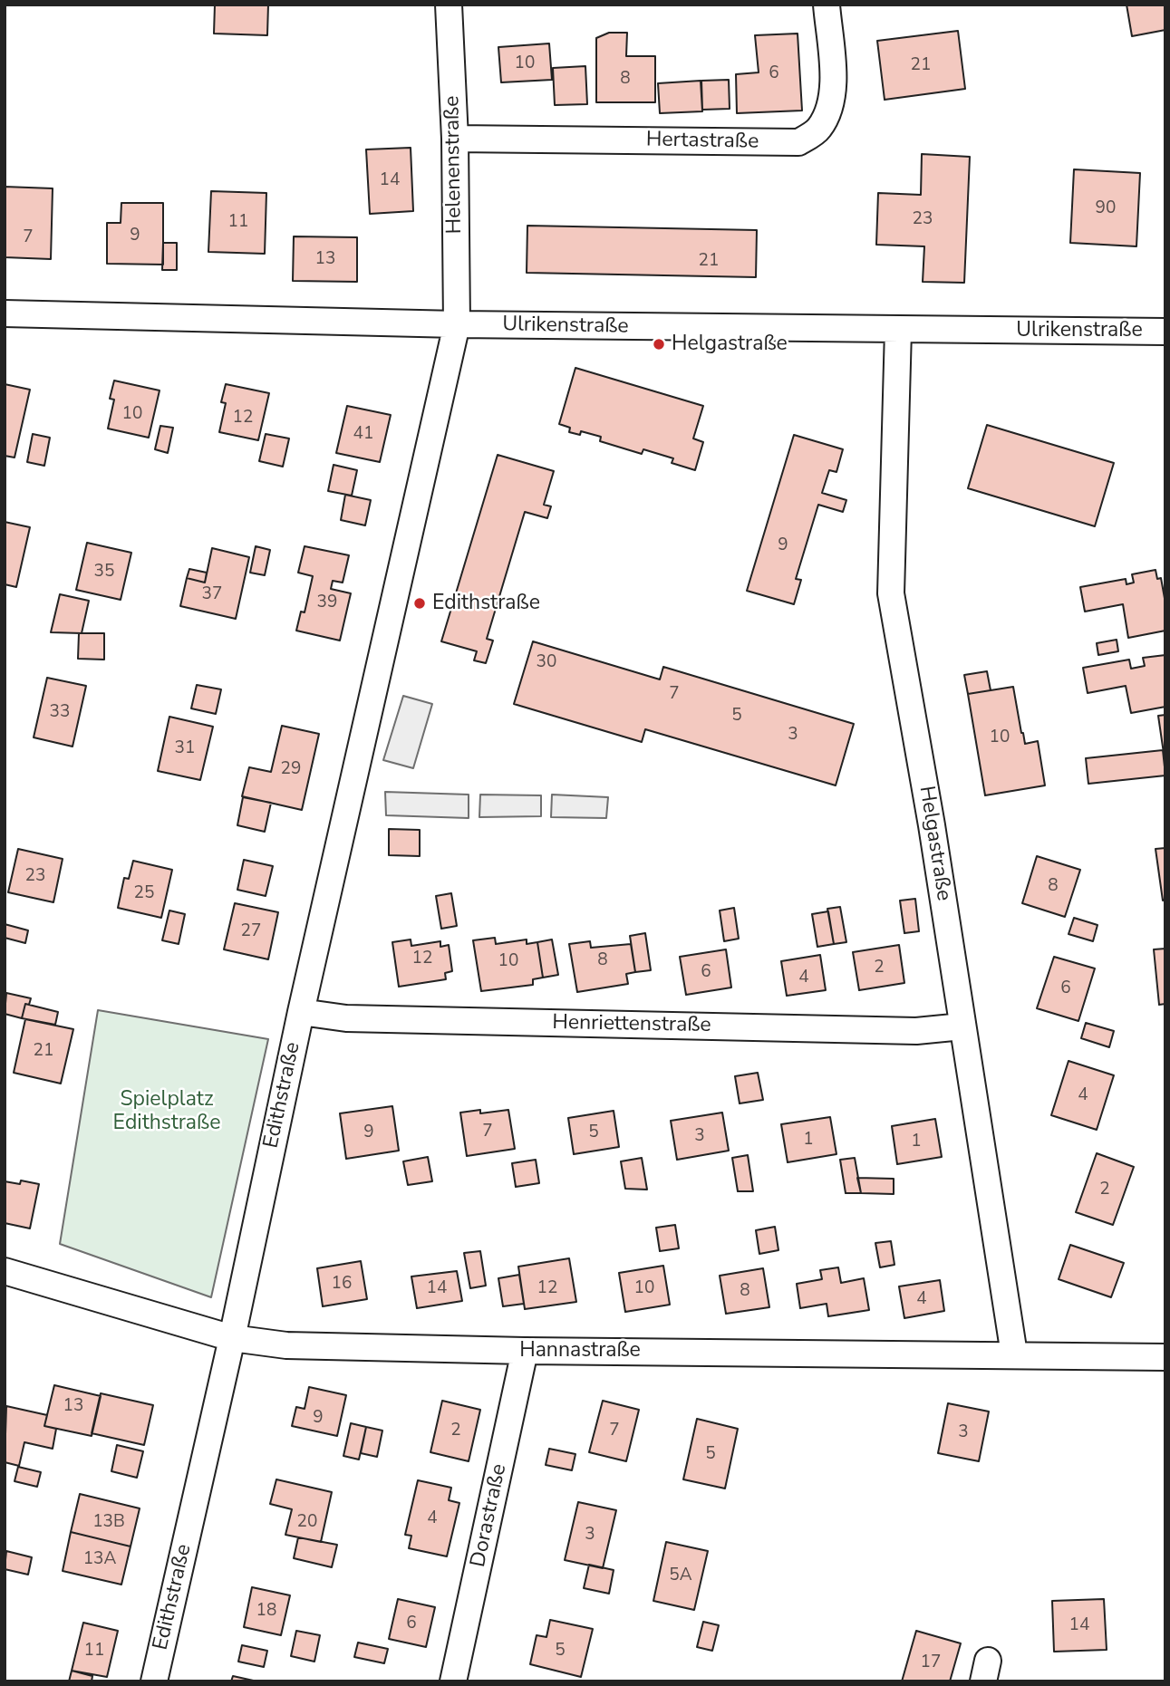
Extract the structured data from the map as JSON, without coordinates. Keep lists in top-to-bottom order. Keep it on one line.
{"streets":{"street":["Hertastraße","Helenenstraße","Ulrikenstraße","Helgastraße","Henriettenstraße","Edithstraße","Hannastraße","Dorastraße"]},"crossings":[["Hertastraße","Helenenstraße"],["Helenenstraße","Ulrikenstraße"],["Helenenstraße","Edithstraße"],["Ulrikenstraße","Helgastraße"],["Ulrikenstraße","Edithstraße"],["Helgastraße","Henriettenstraße"],["Helgastraße","Hannastraße"],["Henriettenstraße","Edithstraße"],["Edithstraße","Hannastraße"],["Hannastraße","Dorastraße"]],"parks":["Spielplatz Edithstraße"],"places":["Helgastraße","Edithstraße"],"house_numbers":["10","21","6","8","14","90","23","11","9","7","13","21","10","12","41","9","35","37","39","30","7","33","5","3","10","31","29","23","8","25","27","12","8","10","2","6","4","6","21","4","7","9","5","3","1","1","2","16","14","12","10","8","4","13","9","2","7","3","5","4","13B","20","3","13A","5A","18","6","14","11","5","17"]}
